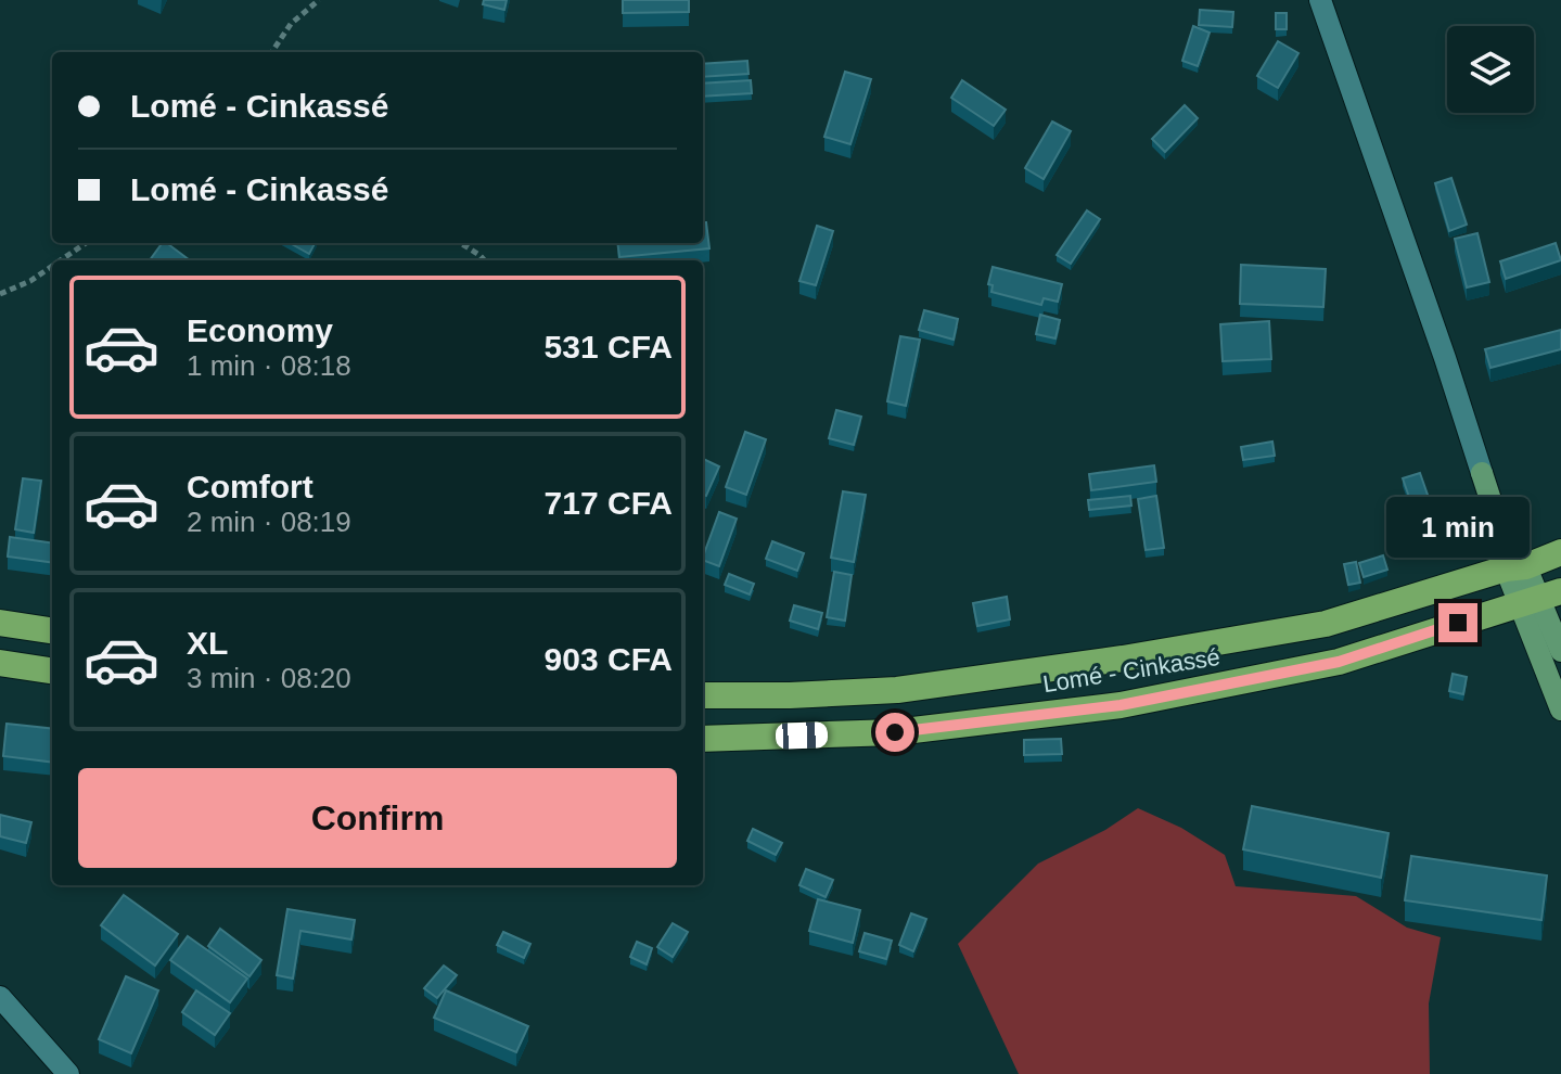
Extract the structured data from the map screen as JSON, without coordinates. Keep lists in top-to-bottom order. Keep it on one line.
{"streets":{"highway":["Lomé - Cinkassé"]},"page":{"banner":["Lomé - Cinkassé","Lomé - Cinkassé"],"list":[{"name":"Economy","note":"1 min · 08:18","value":"531 CFA"},{"name":"Comfort","note":"2 min · 08:19","value":"717 CFA"},{"name":"XL","note":"3 min · 08:20","value":"903 CFA"}],"bubble":"1 min","buttons":"Confirm"}}
